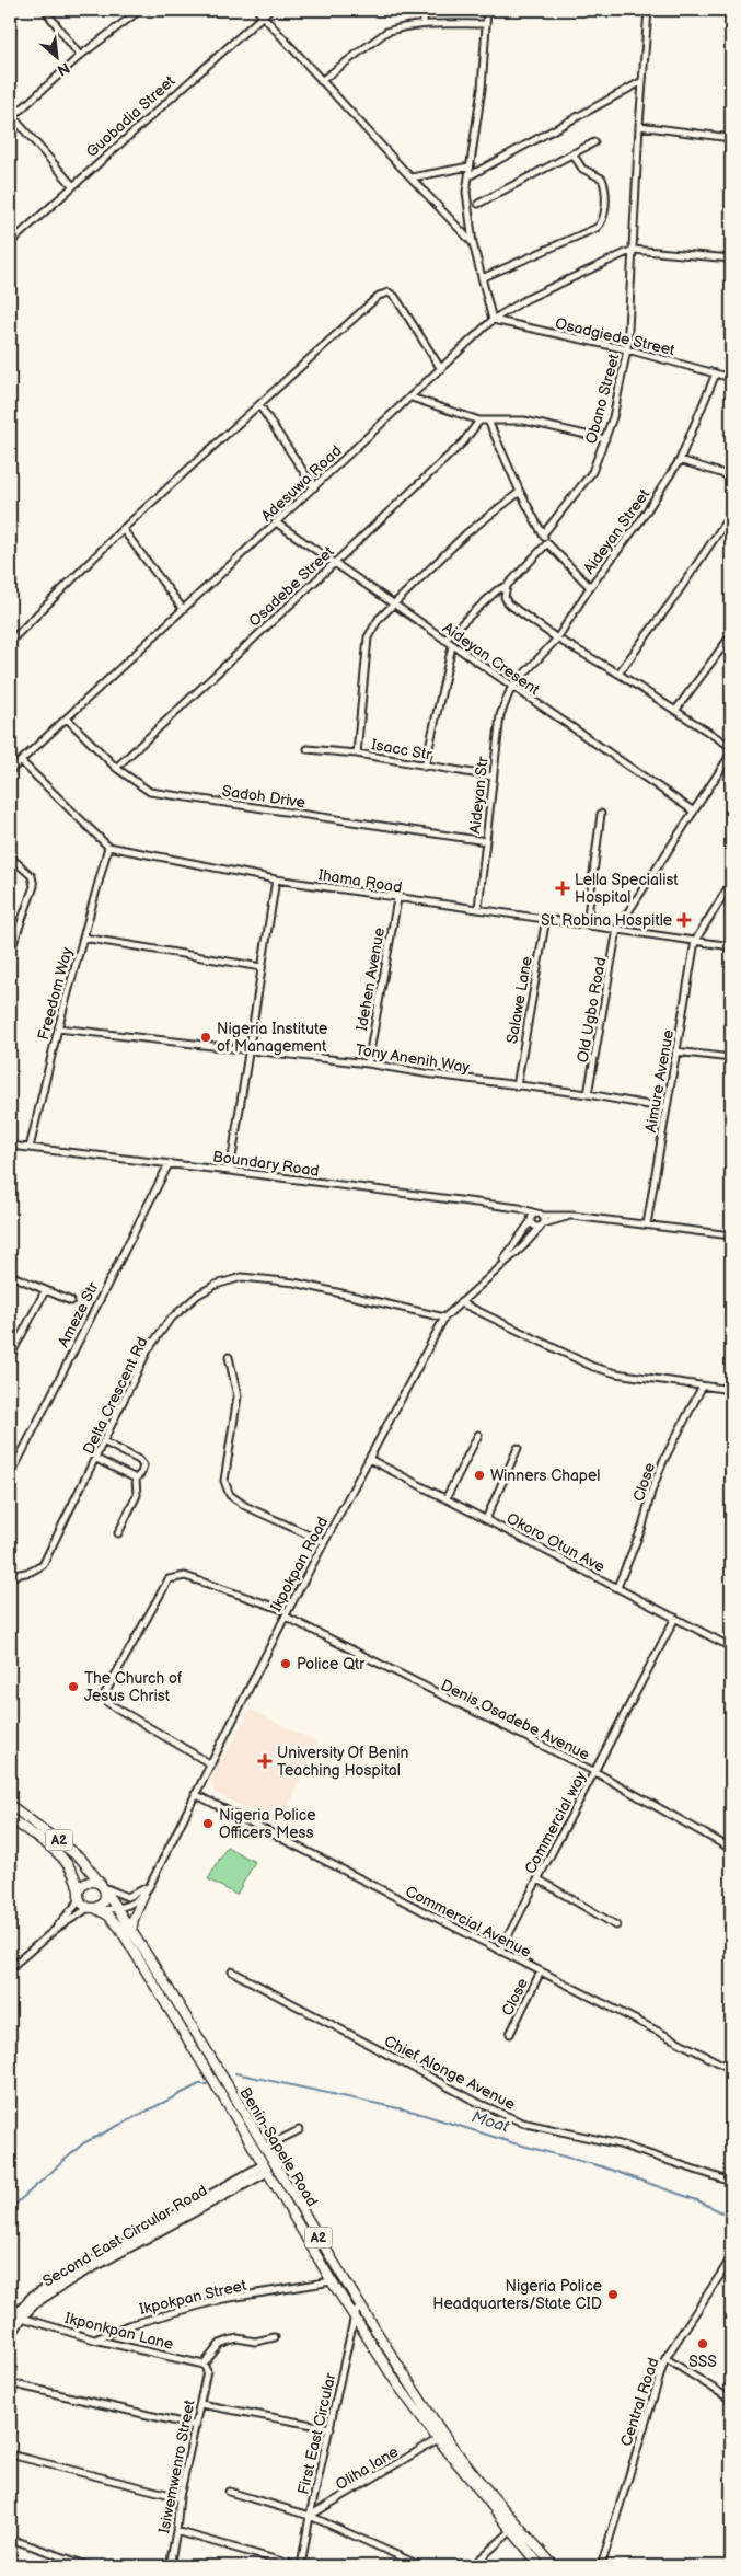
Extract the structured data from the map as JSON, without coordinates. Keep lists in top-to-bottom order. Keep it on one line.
{"streets":{"highway":["A2","Benin-Sapele Road"],"main road":["Second East Circular Road"],"street":["Guobadia Street","Osadgiede Street","Obano Street","Adesuwa Road","Aideyan Street","Osadebe Street","Aideyan Cresent","Isacc Str","Aideyan Str","Sadoh Drive","Ihama Road","Idehen Avenue","Freedom Way","Salawe Lane","Old Ugbo Road","Tony Anenih Way","Aimure Avenue","Boundary Road","Ameze Str","Delta Crescent Rd","Close","Okoro Otun Ave","Ikpokpan Road","Denis Osadebe Avenue","Commercial way","Commercial Avenue","Chief Alonge Avenue","Ikpokpan Street","Ikponkpan Lane","Central Road","First East Circular","Isiwemwenro Street","Oliha lane"]},"crossings":[["Osadgiede Street","Obano Street"],["Osadgiede Street","Adesuwa Road"],["Osadgiede Street","Aideyan Street"],["Obano Street","Adesuwa Road"],["Adesuwa Road","Aideyan Cresent"],["Adesuwa Road","Sadoh Drive"],["Aideyan Street","Aideyan Cresent"],["Aideyan Street","Aideyan Str"],["Osadebe Street","Aideyan Cresent"],["Osadebe Street","Sadoh Drive"],["Aideyan Cresent","Aideyan Str"],["Isacc Str","Aideyan Str"],["Aideyan Str","Sadoh Drive"],["Aideyan Str","Ihama Road"],["Ihama Road","Idehen Avenue"],["Ihama Road","Freedom Way"],["Ihama Road","Salawe Lane"],["Ihama Road","Old Ugbo Road"],["Ihama Road","Aimure Avenue"],["Idehen Avenue","Tony Anenih Way"],["Freedom Way","Tony Anenih Way"],["Freedom Way","Boundary Road"],["Salawe Lane","Tony Anenih Way"],["Old Ugbo Road","Tony Anenih Way"],["Tony Anenih Way","Aimure Avenue"],["Aimure Avenue","Boundary Road"],["Boundary Road","Ameze Str"],["Boundary Road","Ikpokpan Road"],["Delta Crescent Rd","Ikpokpan Road"],["Close","Okoro Otun Ave"],["Close","Commercial Avenue"],["Okoro Otun Ave","Ikpokpan Road"],["Okoro Otun Ave","Commercial way"],["Ikpokpan Road","Denis Osadebe Avenue"],["Ikpokpan Road","Commercial Avenue"],["Denis Osadebe Avenue","Commercial way"],["Commercial way","Commercial Avenue"],["A2","Benin-Sapele Road"],["Benin-Sapele Road","Second East Circular Road"],["Benin-Sapele Road","Ikpokpan Street"],["Benin-Sapele Road","First East Circular"],["Benin-Sapele Road","Oliha lane"],["Second East Circular Road","Ikponkpan Lane"],["Ikpokpan Street","Ikponkpan Lane"],["Ikponkpan Lane","Isiwemwenro Street"],["First East Circular","Oliha lane"]],"water":["Moat"],"places":{"health":["Lella Specialist Hospital","St. Robina Hospitle","University Of Benin Teaching Hospital"],"other":["Nigeria Institute of Management","Winners Chapel","Police Qtr","The Church of Jesus Christ","Nigeria Police Officers Mess","Nigeria Police Headquarters/State CID","SSS"]},"north":"bottom right"}
